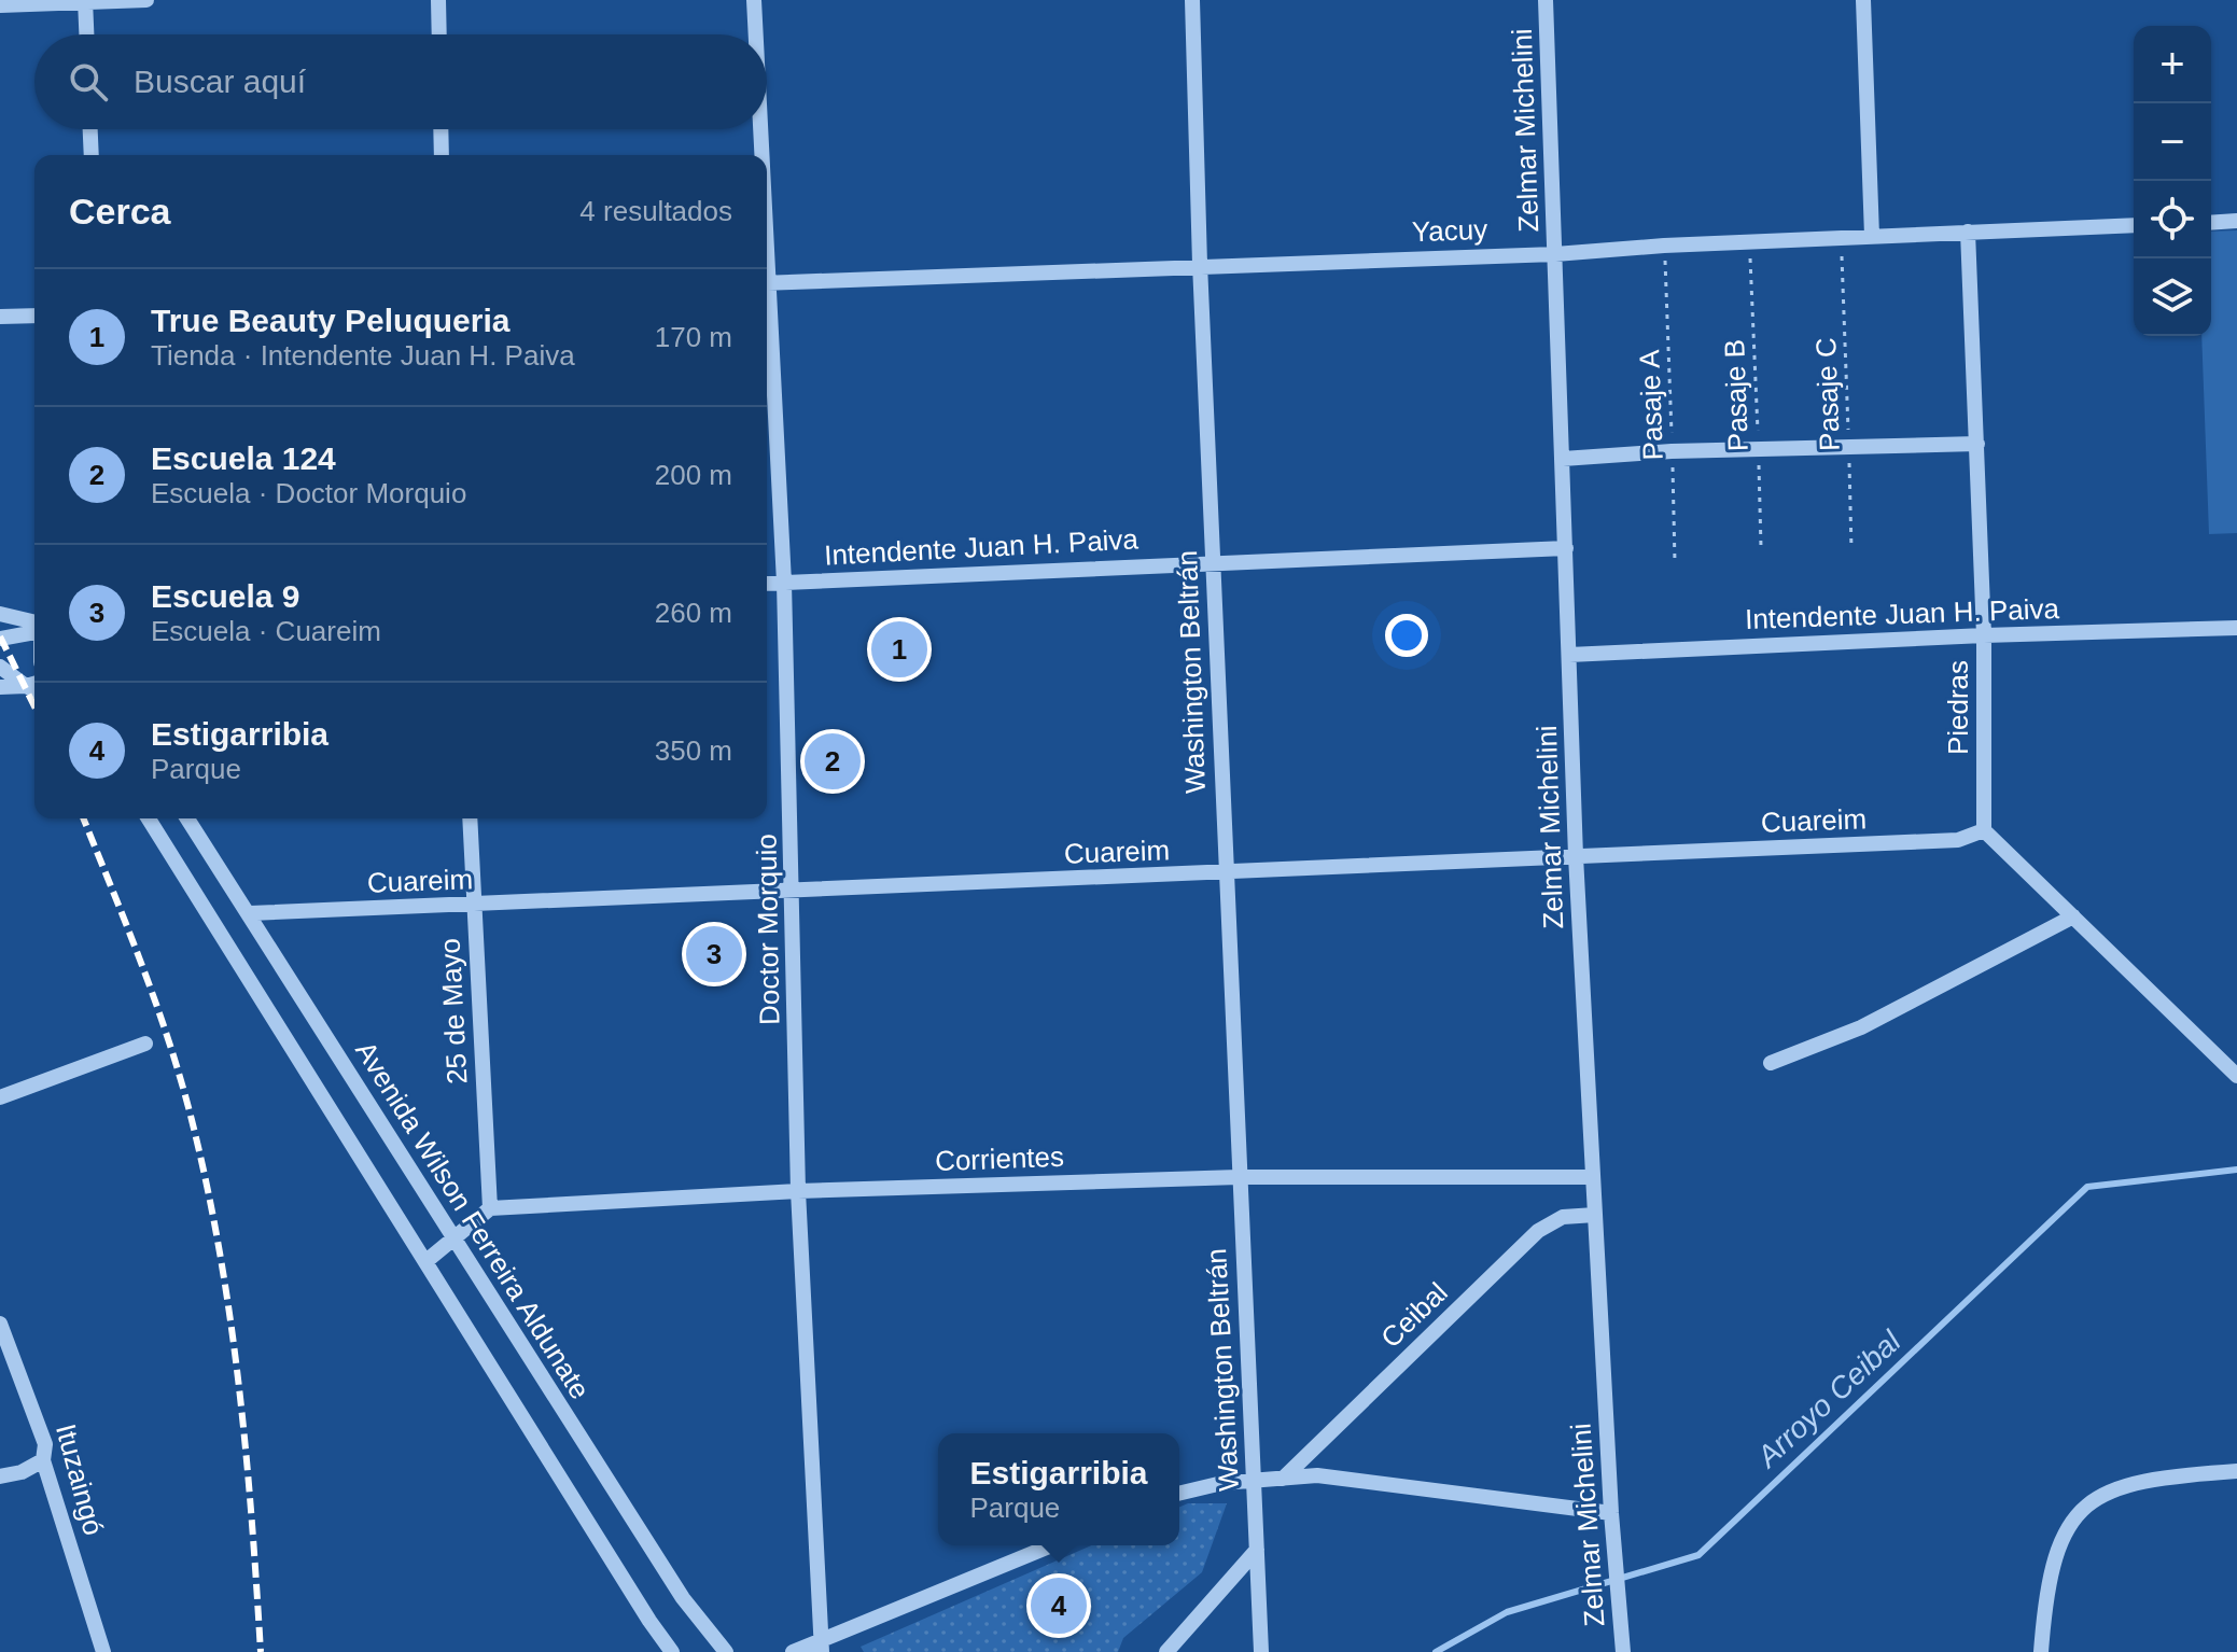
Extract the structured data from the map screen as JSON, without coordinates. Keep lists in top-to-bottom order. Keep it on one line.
{"streets":{"street":["Zelmar Michelini","Yacuy","Intendente Juan H. Paiva","Washington Beltrán","Piedras","Cuareim","Doctor Morquio","25 de Mayo","Corrientes","Avenida Wilson Ferreira Aldunate","Ceibal","Ituzaingó"],"path":["Pasaje C","Pasaje B","Pasaje A"]},"crossings":[["Zelmar Michelini","Yacuy"],["Zelmar Michelini","Intendente Juan H. Paiva"],["Zelmar Michelini","Cuareim"],["Zelmar Michelini","Corrientes"],["Zelmar Michelini","Ceibal"],["Yacuy","Pasaje C"],["Yacuy","Pasaje B"],["Yacuy","Pasaje A"],["Yacuy","Washington Beltrán"],["Yacuy","Piedras"],["Intendente Juan H. Paiva","Washington Beltrán"],["Intendente Juan H. Paiva","Piedras"],["Intendente Juan H. Paiva","Doctor Morquio"],["Washington Beltrán","Cuareim"],["Washington Beltrán","Corrientes"],["Piedras","Cuareim"],["Cuareim","Doctor Morquio"],["Cuareim","25 de Mayo"],["Cuareim","Avenida Wilson Ferreira Aldunate"],["Doctor Morquio","Corrientes"],["25 de Mayo","Corrientes"]],"water":["Arroyo Ceibal"],"page":{"map_buttons":["+","−"],"search":"Buscar aquí","heading":["Cerca","4 resultados"],"list":[{"mark":"1","name":"True Beauty Peluqueria","note":"Tienda · Intendente Juan H. Paiva","value":"170 m"},{"mark":"2","name":"Escuela 124","note":"Escuela · Doctor Morquio","value":"200 m"},{"mark":"3","name":"Escuela 9","note":"Escuela · Cuareim","value":"260 m"},{"mark":"4","name":"Estigarribia","note":"Parque","value":"350 m"}],"pins":["1","2","3","4"],"popup":["Estigarribia","Parque"]}}
